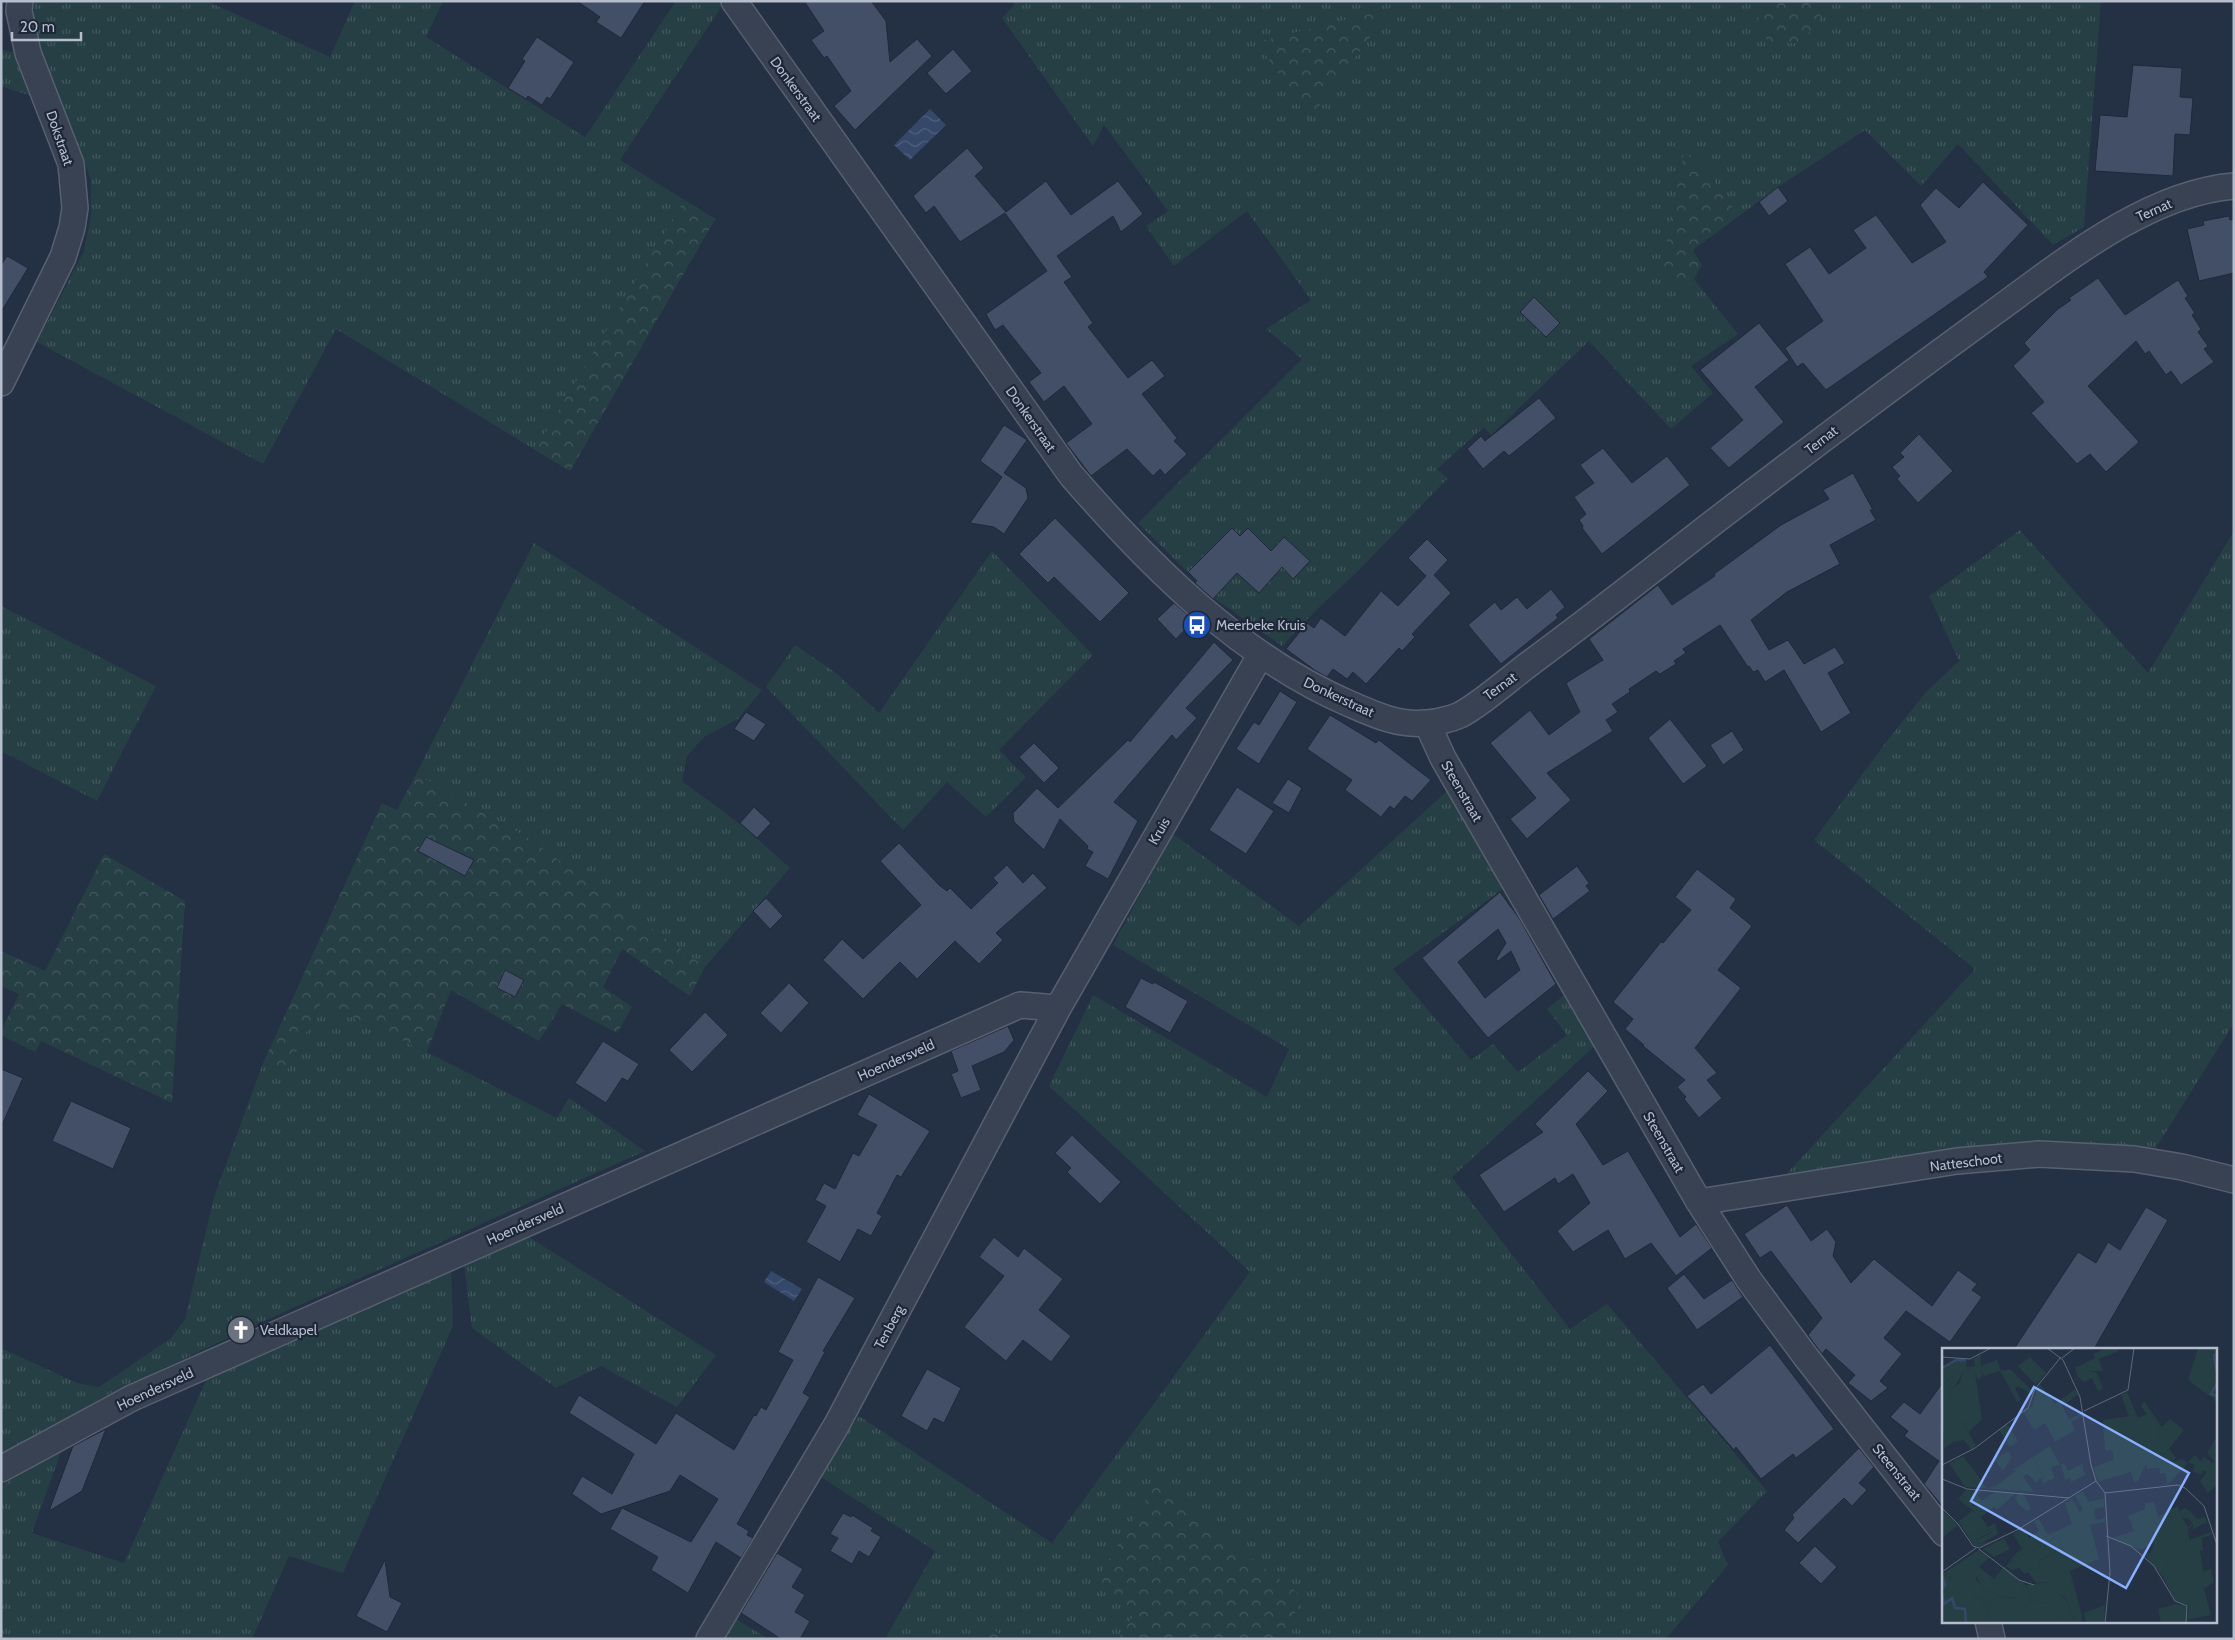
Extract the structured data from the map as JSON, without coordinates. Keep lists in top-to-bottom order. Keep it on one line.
{"streets":{"street":["Donkerstraat","Dokstraat","Ternat","Steenstraat","Kruis","Hoendersveld","Natteschoot","Tenberg"]},"crossings":[["Donkerstraat","Ternat"],["Donkerstraat","Steenstraat"],["Donkerstraat","Kruis"],["Ternat","Steenstraat"],["Steenstraat","Natteschoot"],["Kruis","Hoendersveld"],["Kruis","Tenberg"],["Hoendersveld","Tenberg"]],"places":{"bus stop":["Meerbeke Kruis"],"church":["Veldkapel"]},"scale_bar":"20 m"}
